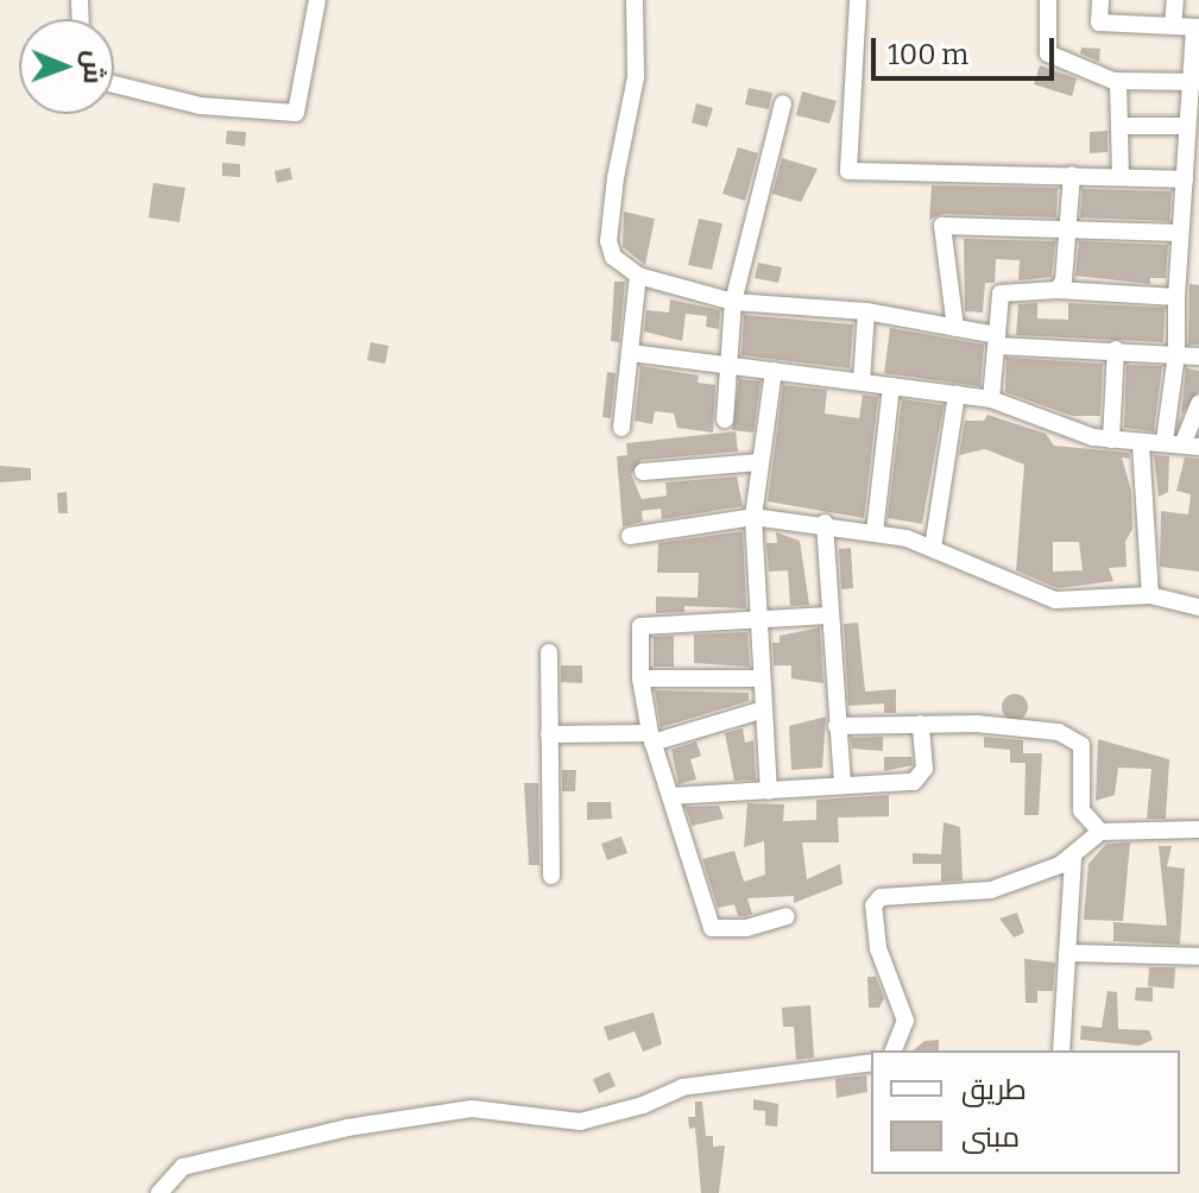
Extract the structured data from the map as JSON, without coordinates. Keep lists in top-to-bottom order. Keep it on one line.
{"legend":["طريق","مبنى"],"scale_bar":"100 m","north":"right"}
